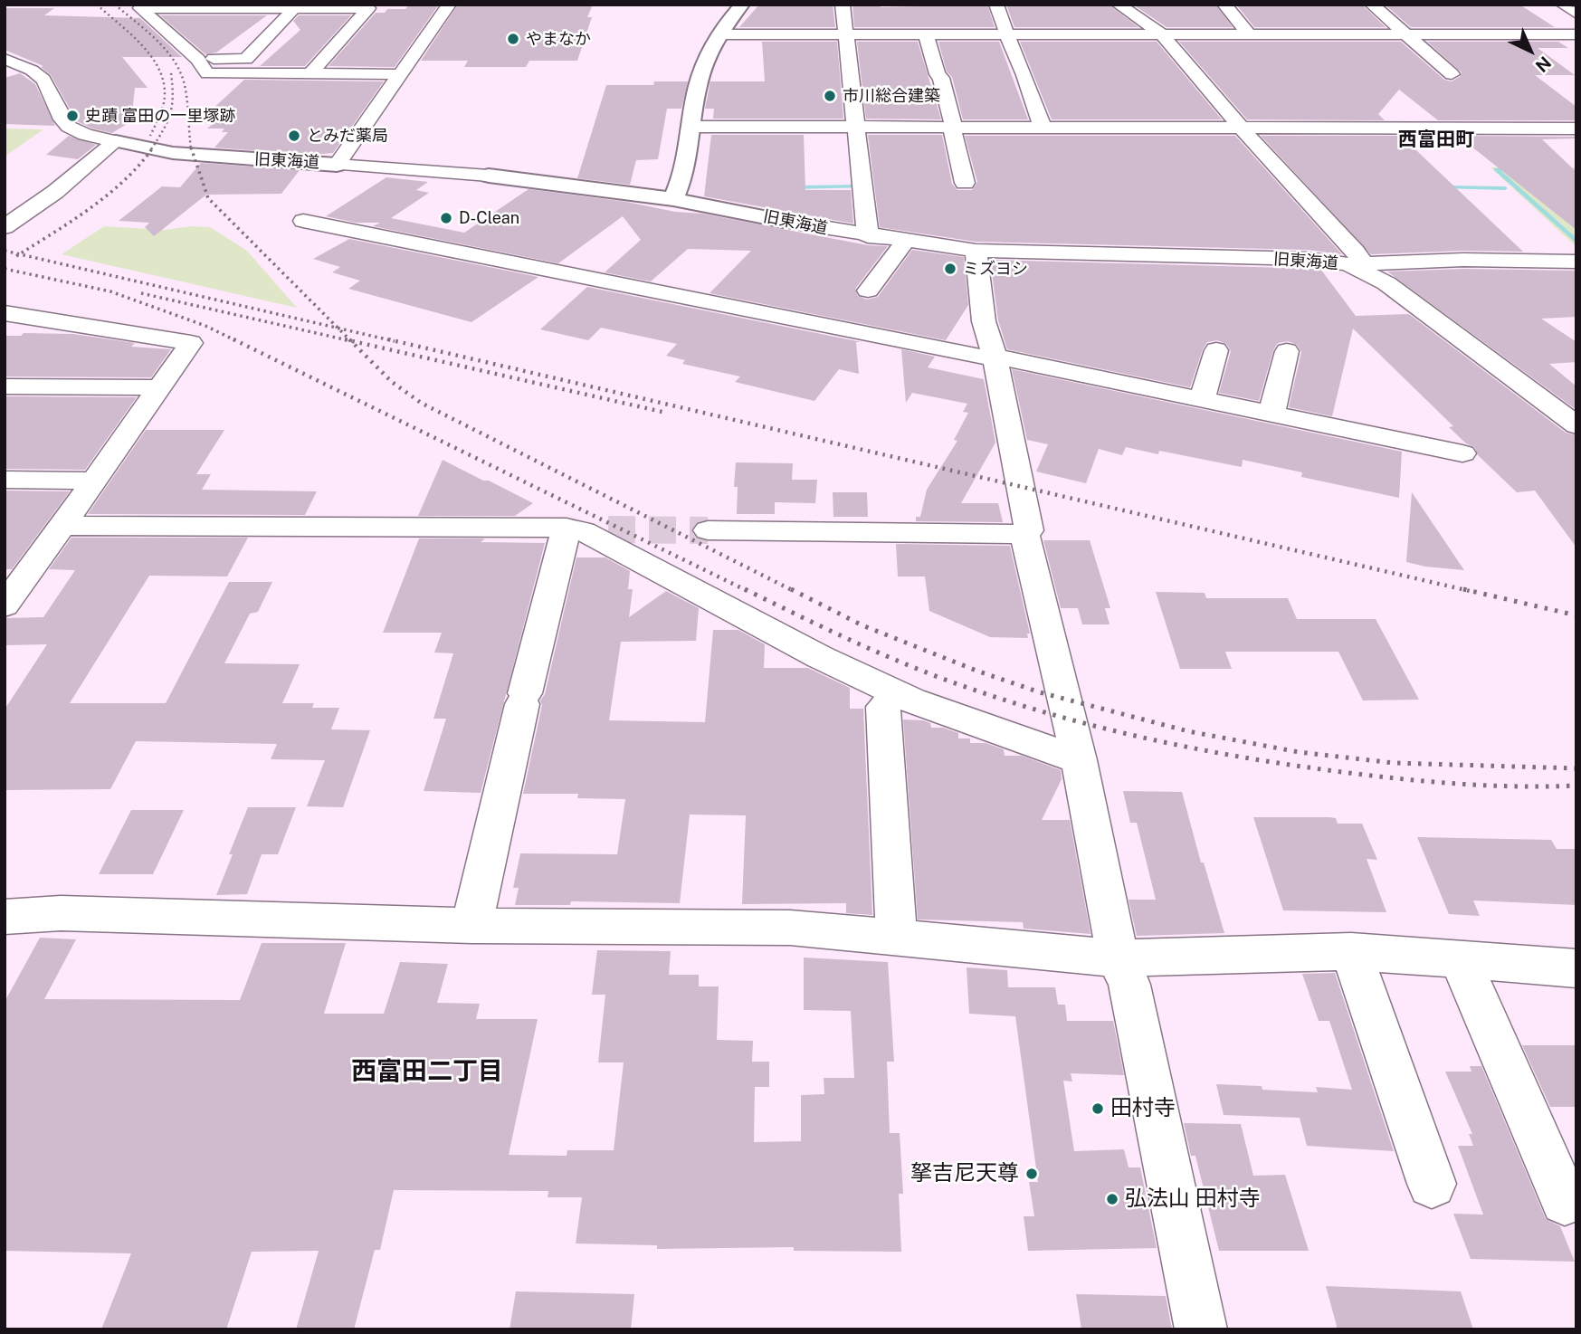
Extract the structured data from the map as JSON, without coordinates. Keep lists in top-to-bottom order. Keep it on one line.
{"streets":{"street":["旧東海道"]},"districts":["西富田町","西富田二丁目"],"places":["やまなか","市川総合建築","史蹟 富田の一里塚跡","とみだ薬局","D-Clean","ミズヨシ","田村寺","拏吉尼天尊","弘法山 田村寺"],"north":"bottom right"}
